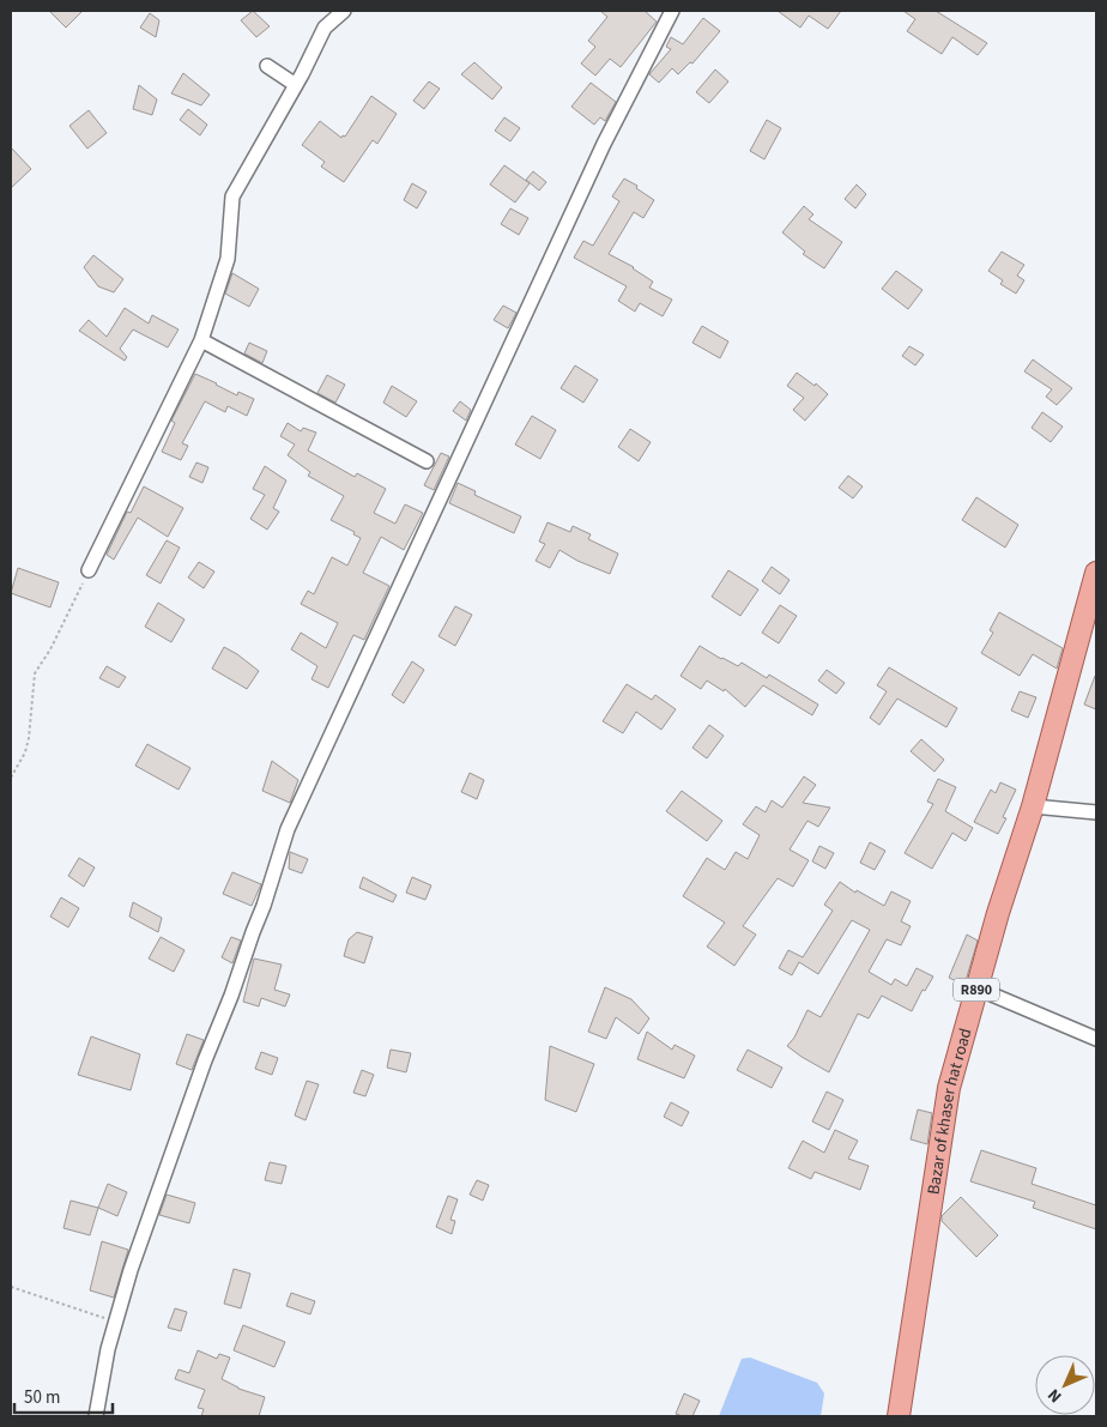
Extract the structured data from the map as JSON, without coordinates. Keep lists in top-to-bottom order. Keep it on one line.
{"streets":{"main road":["R890","Bazar of khaser hat road"]},"scale_bar":"50 m","north":"bottom left"}
